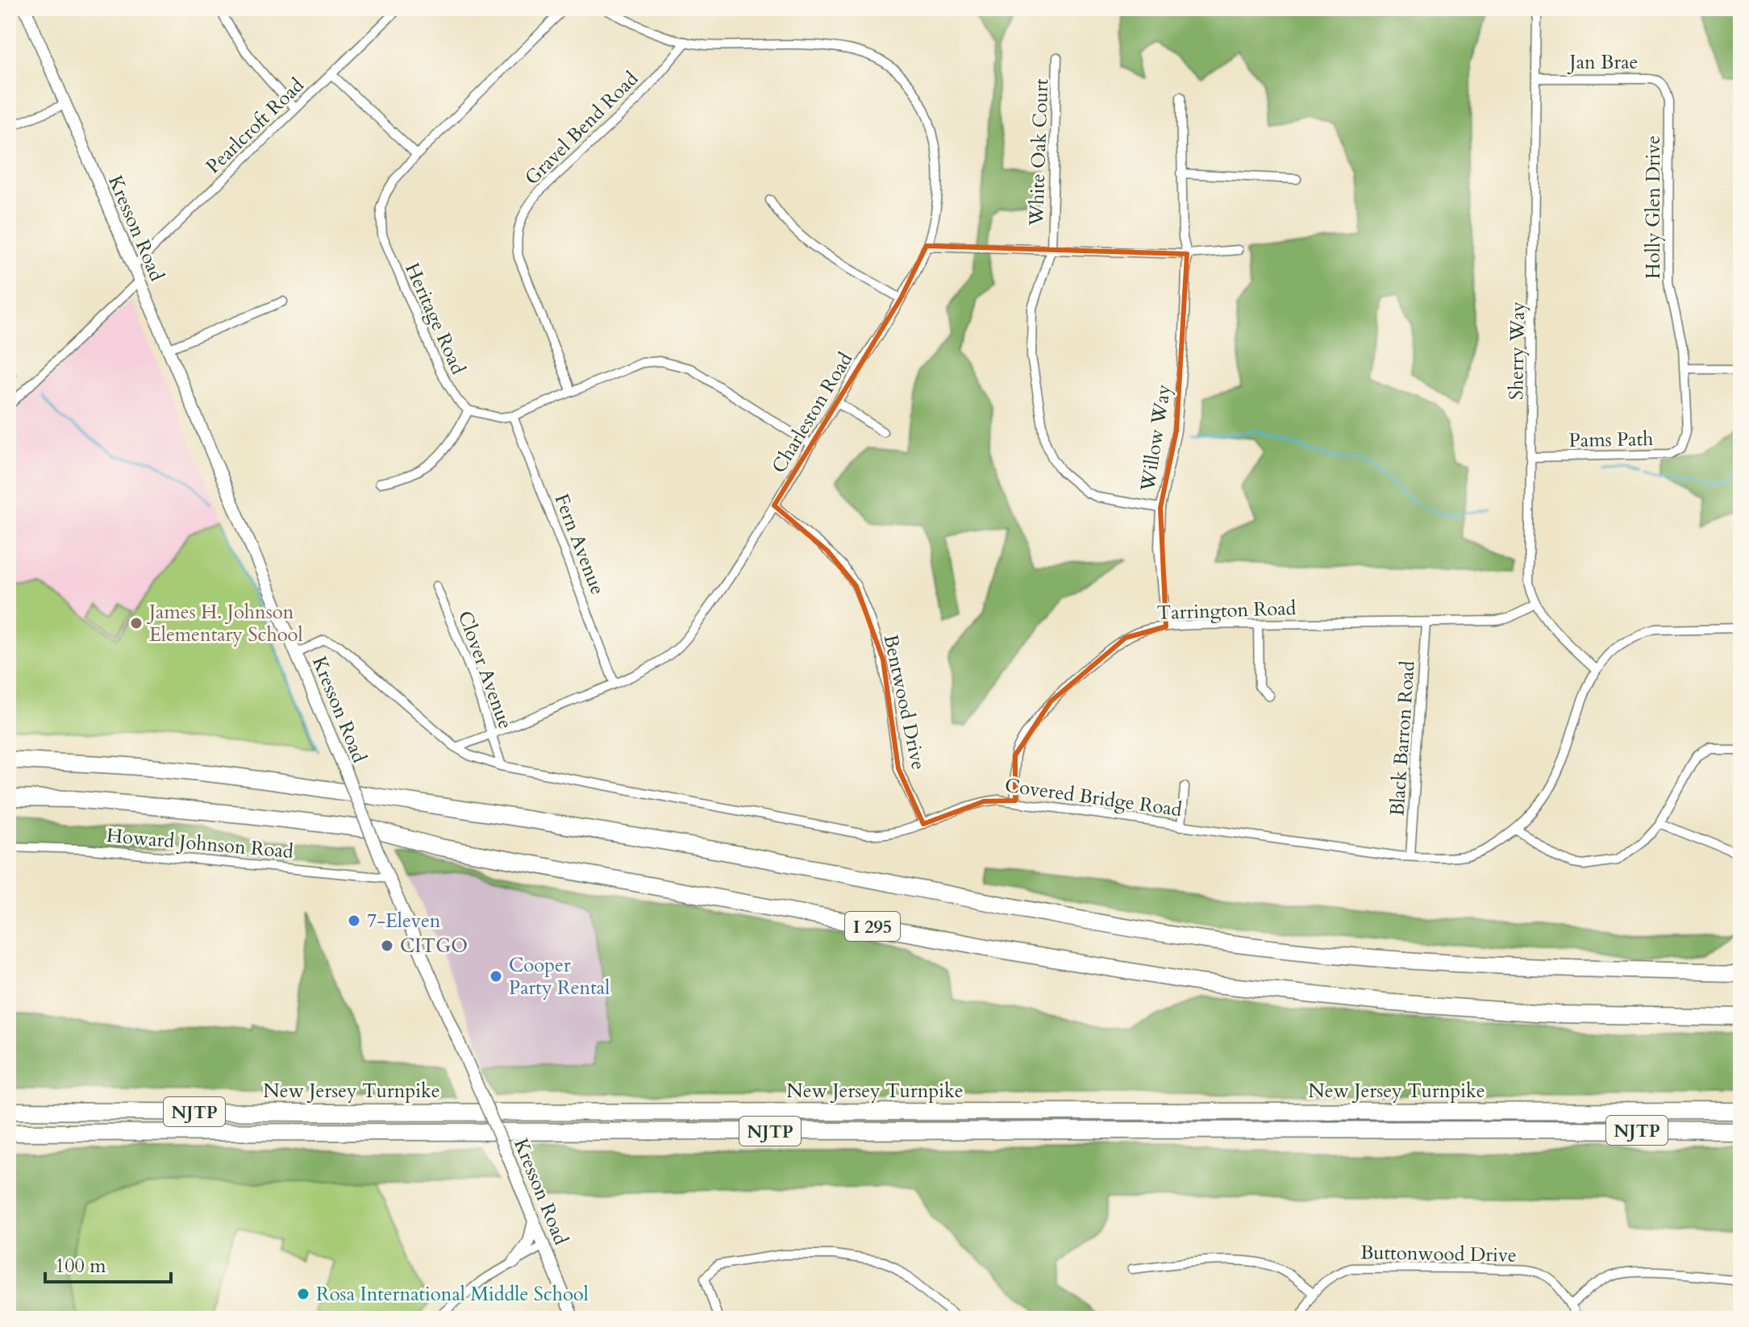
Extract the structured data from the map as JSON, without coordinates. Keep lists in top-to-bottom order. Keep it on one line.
{"streets":{"highway":["I 295","New Jersey Turnpike","NJTP"],"street":["Jan Brae","Pearlcroft Road","Gravel Bend Road","White Oak Court","Holly Glen Drive","Kresson Road","Heritage Road","Sherry Way","Charleston Road","Willow Way","Pams Path","Fern Avenue","Tarrington Road","Clover Avenue","Bentwood Drive","Black Barron Road","Covered Bridge Road","Howard Johnson Road","Buttonwood Drive"]},"crossings":[["Jan Brae","Holly Glen Drive"],["Jan Brae","Sherry Way"],["Pearlcroft Road","Kresson Road"],["Gravel Bend Road","Charleston Road"],["White Oak Court","Willow Way"],["Holly Glen Drive","Pams Path"],["Kresson Road","Covered Bridge Road"],["Kresson Road","Howard Johnson Road"],["Sherry Way","Pams Path"],["Sherry Way","Tarrington Road"],["Sherry Way","Covered Bridge Road"],["Charleston Road","Fern Avenue"],["Charleston Road","Clover Avenue"],["Charleston Road","Bentwood Drive"],["Charleston Road","Covered Bridge Road"],["Willow Way","Tarrington Road"],["Tarrington Road","Black Barron Road"],["Tarrington Road","Covered Bridge Road"],["Clover Avenue","Covered Bridge Road"],["Bentwood Drive","Covered Bridge Road"],["Black Barron Road","Covered Bridge Road"]],"places":["James H. Johnson Elementary School","7-Eleven","CITGO","Cooper Party Rental","Rosa International Middle School"],"scale_bar":"100 m"}
